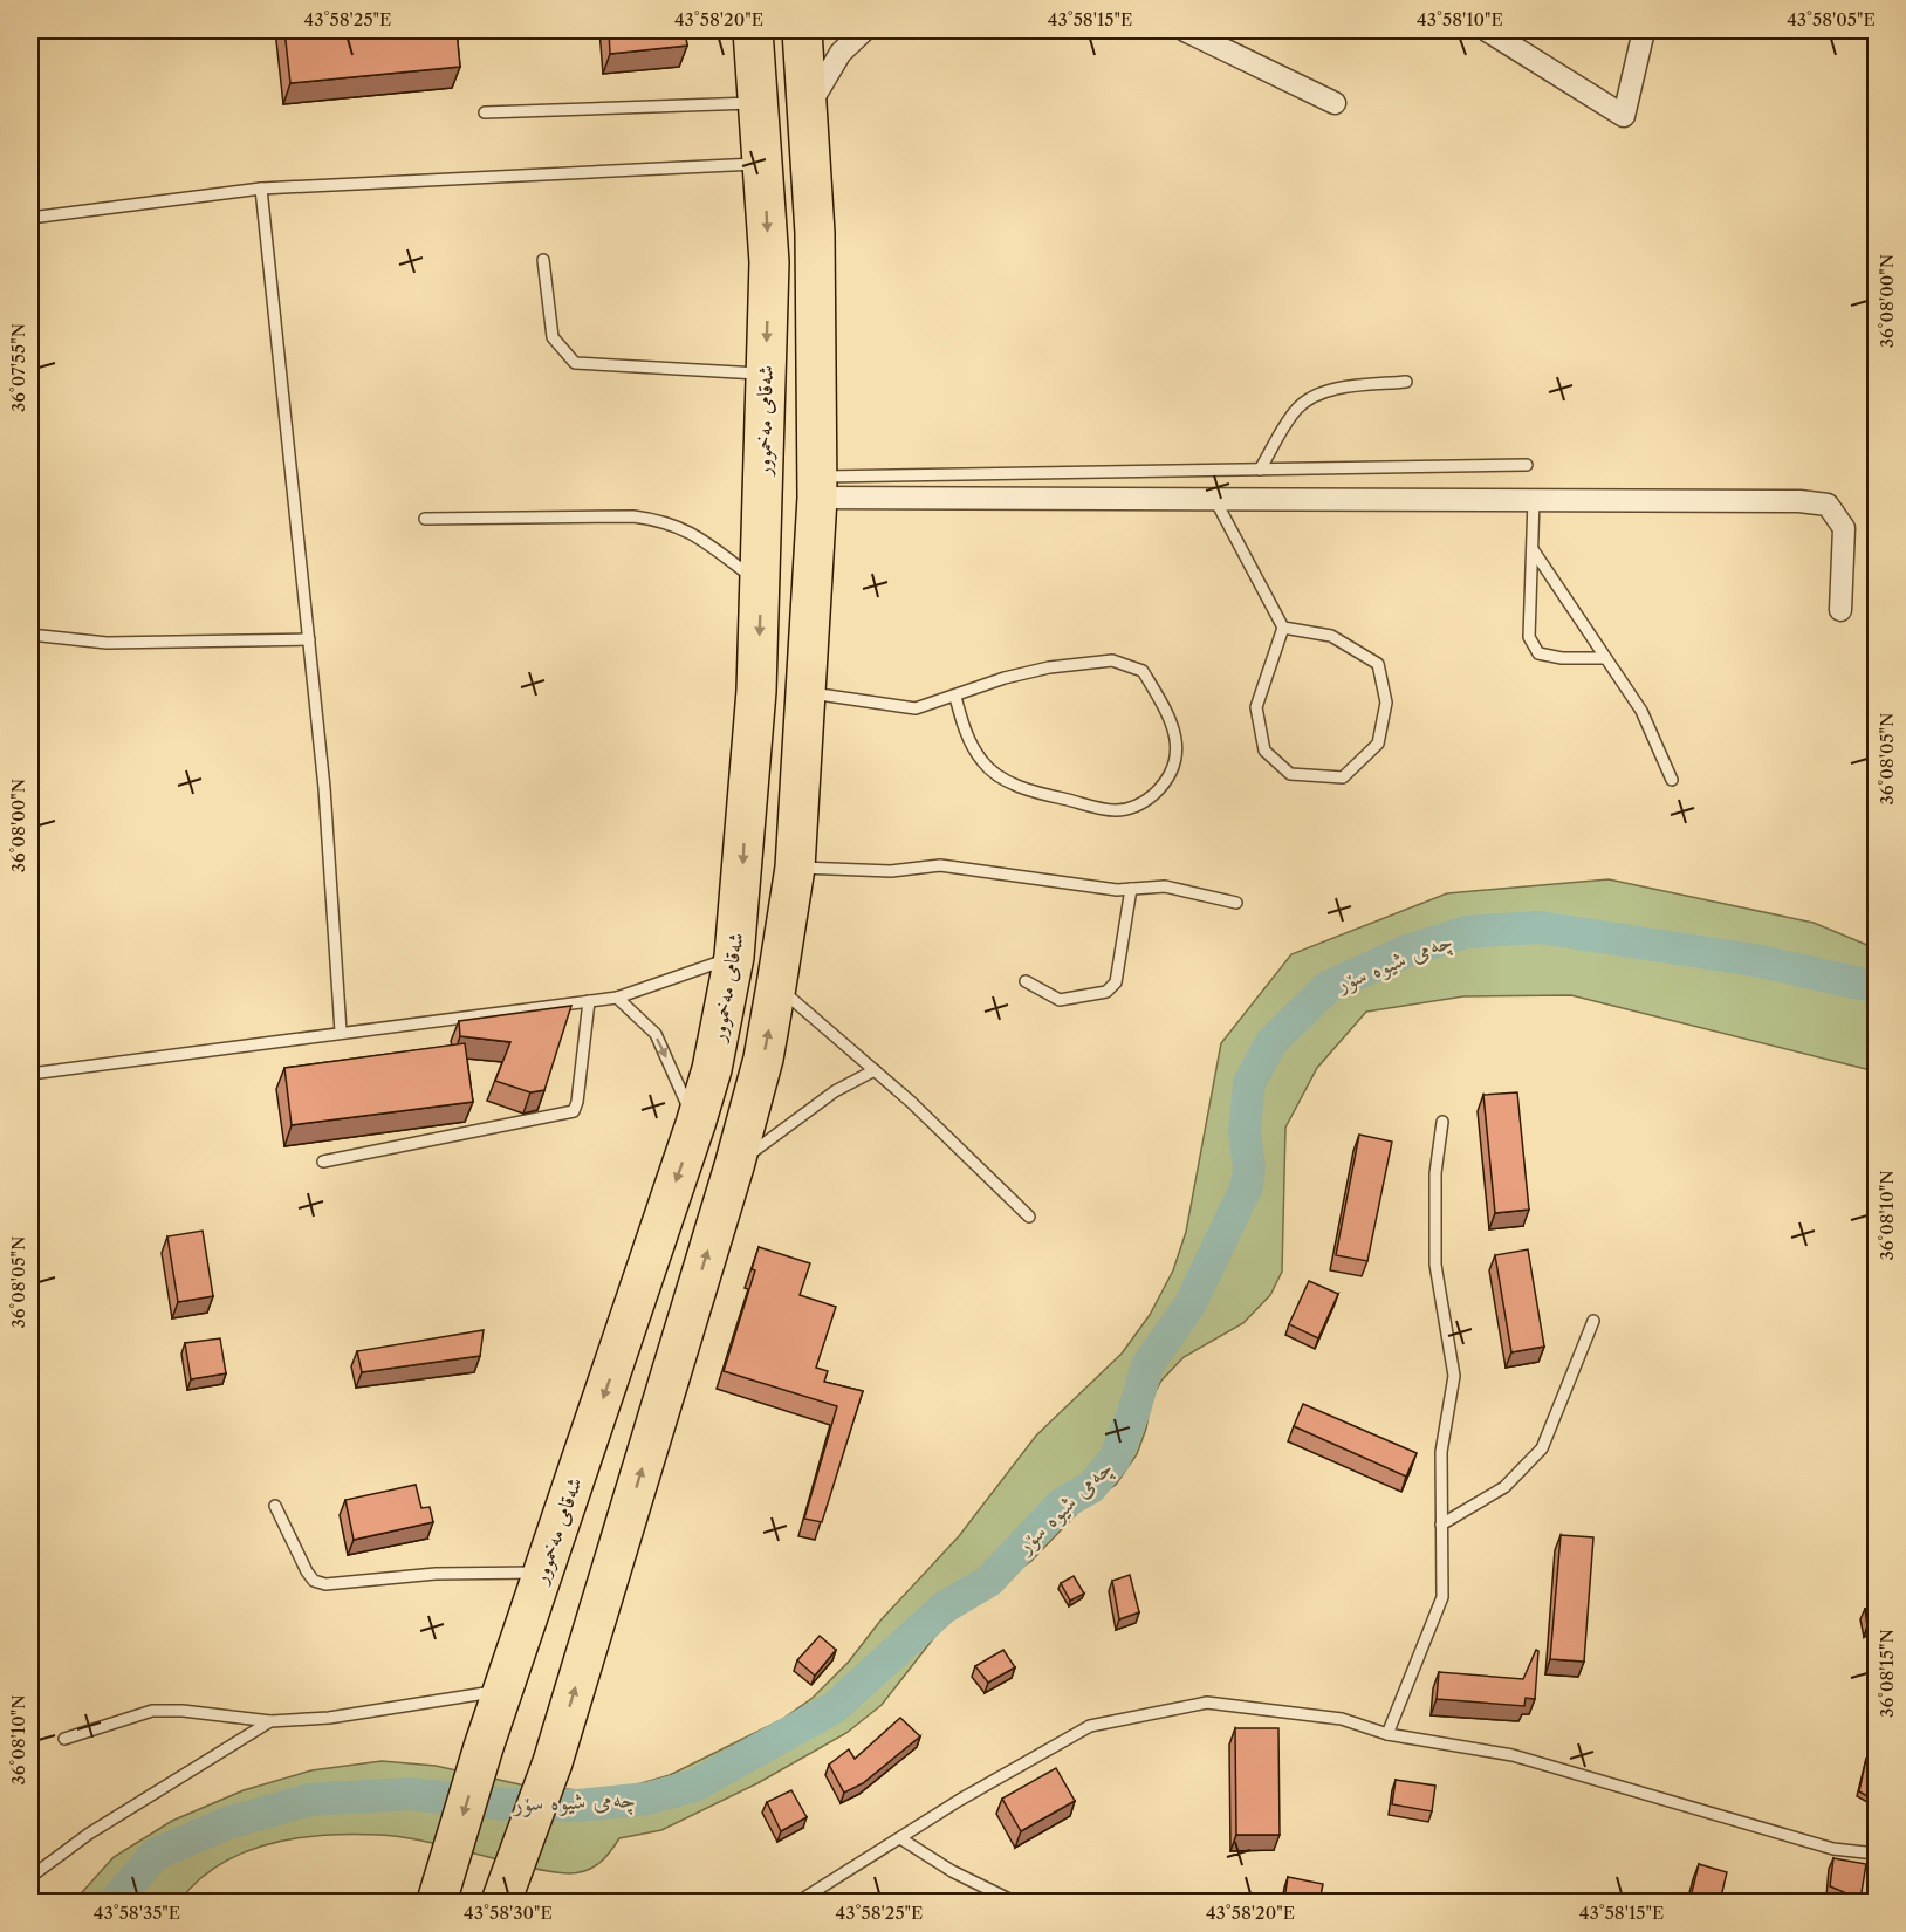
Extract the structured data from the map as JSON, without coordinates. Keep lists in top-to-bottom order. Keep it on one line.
{"streets":{"highway":["شەقامی مەخموور"]},"water":["چەمی شیوە سۆر"],"coordinates":["43°58'25\"E","43°58'20\"E","43°58'15\"E","43°58'10\"E","43°58'05\"E","36°08'00\"N","36°07'55\"N","36°08'05\"N","36°08'10\"N","36°08'15\"N","43°58'35\"E","43°58'30\"E"]}
